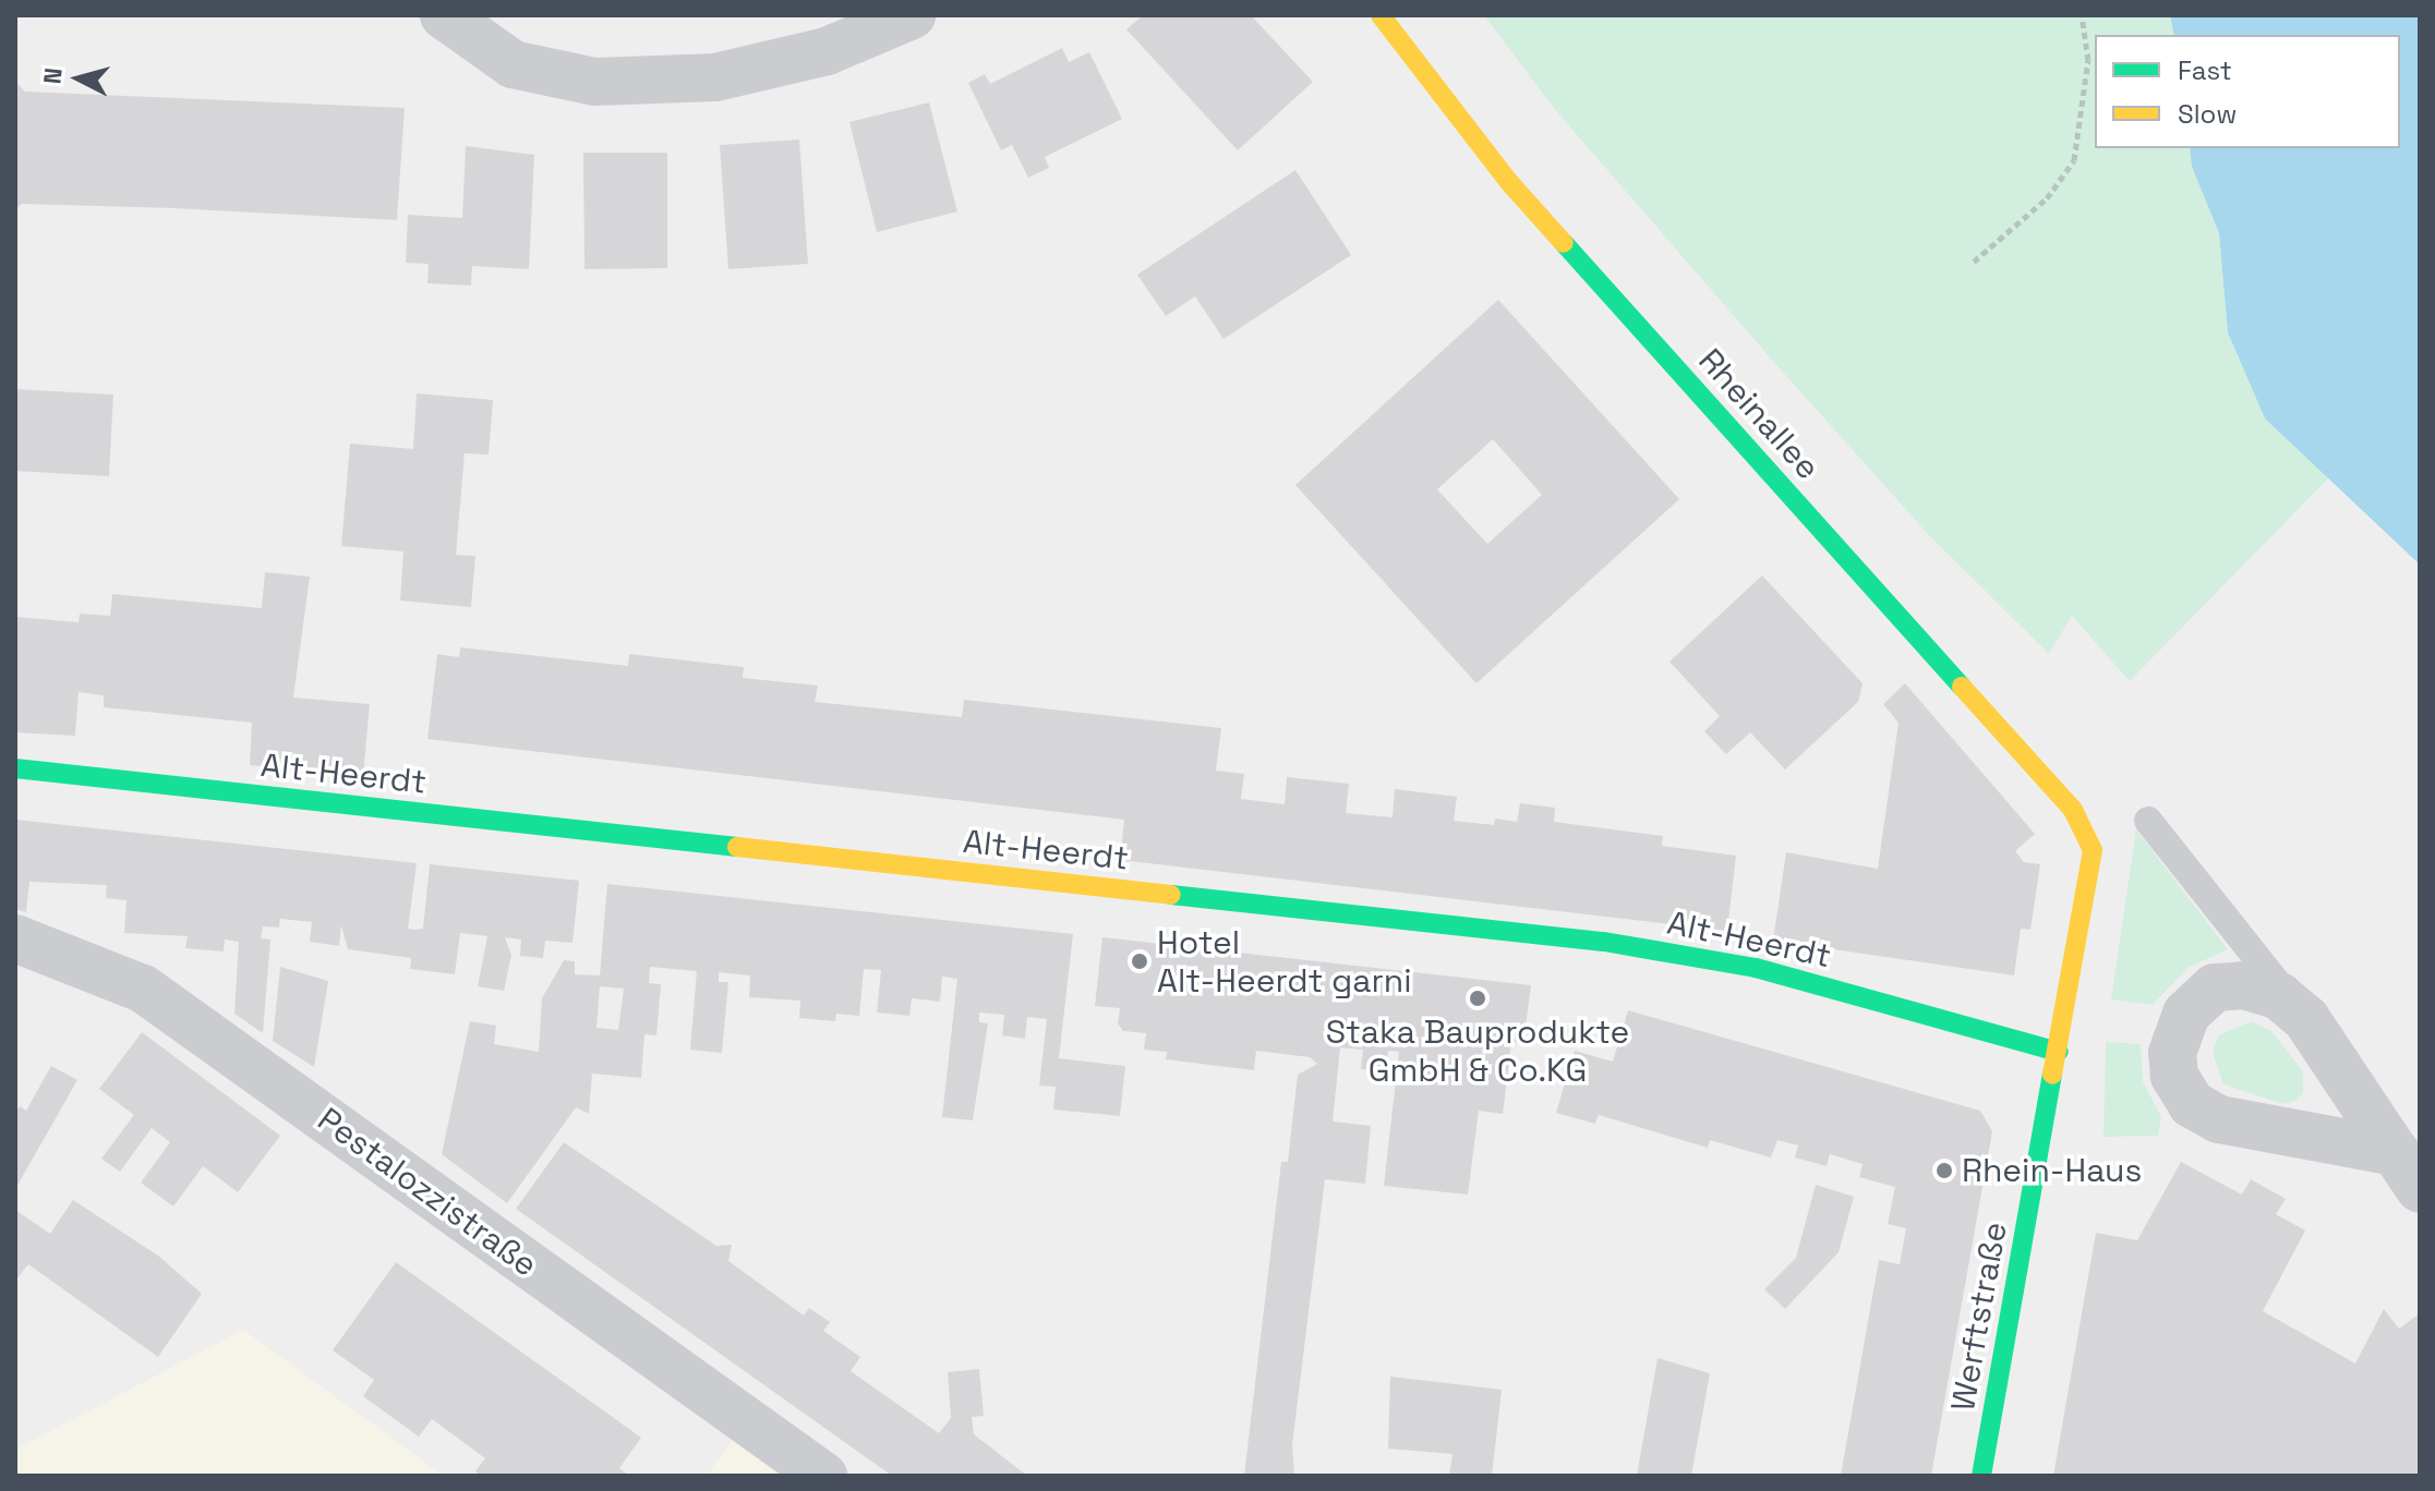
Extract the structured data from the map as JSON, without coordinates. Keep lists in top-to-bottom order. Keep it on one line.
{"streets":{"street":["Rheinallee","Alt-Heerdt","Pestalozzistraße","Werftstraße"]},"crossings":[["Rheinallee","Werftstraße"],["Alt-Heerdt","Werftstraße"]],"places":["Hotel Alt-Heerdt garni","Staka Bauprodukte GmbH & Co.KG","Rhein-Haus"],"legend":["Fast","Slow"],"north":"left"}
